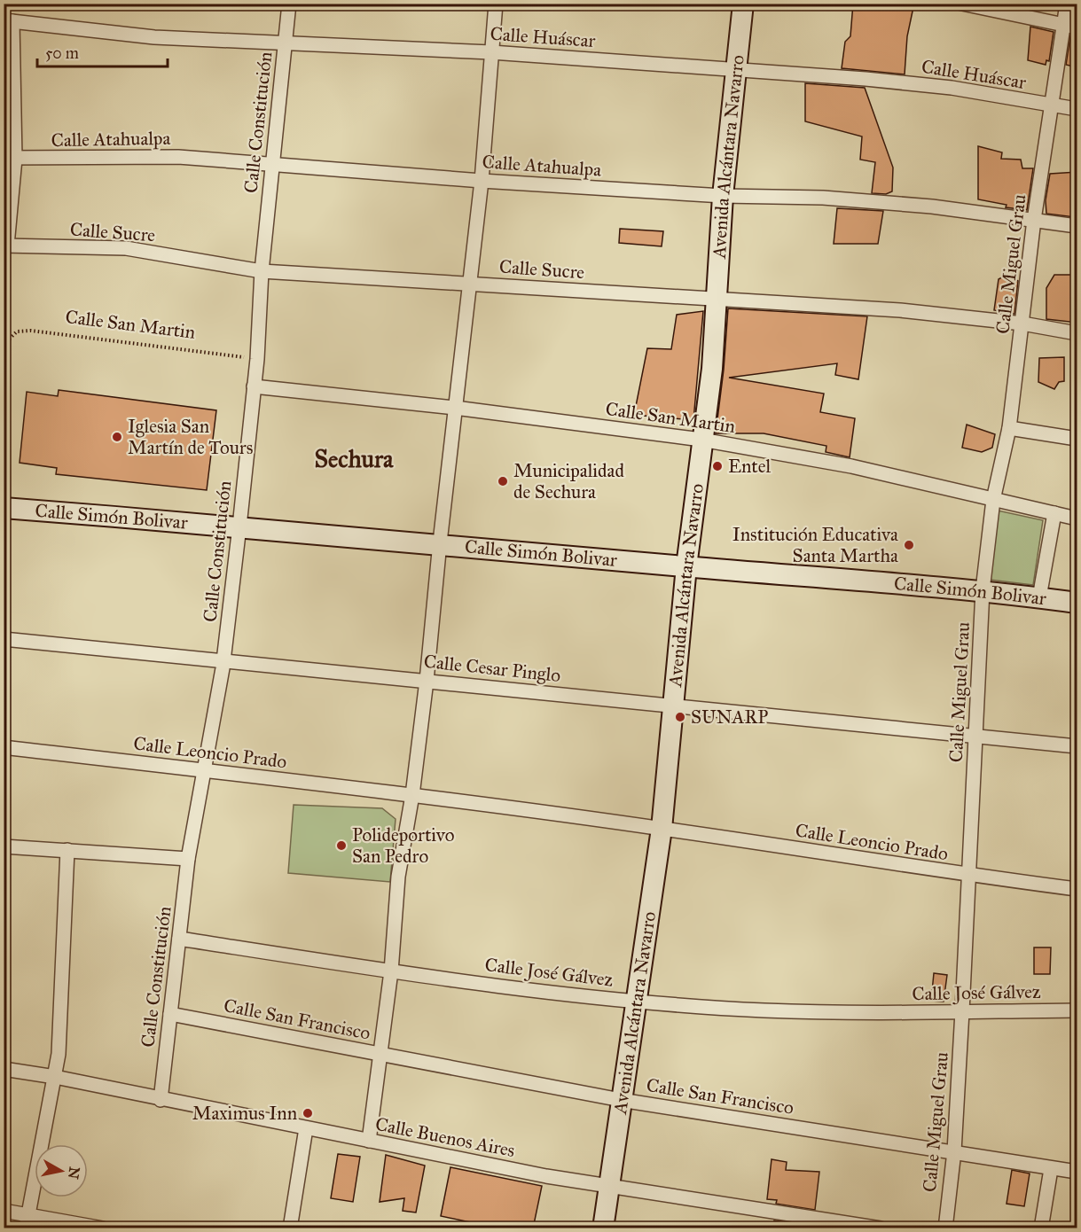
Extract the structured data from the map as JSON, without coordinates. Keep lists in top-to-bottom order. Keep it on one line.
{"streets":{"street":["Calle Huáscar","Calle Constitución","Calle Atahualpa","Avenida Alcántara Navarro","Calle Sucre","Calle Miguel Grau","Calle San Martin","Calle Simón Bolivar","Calle Cesar Pinglo","Calle Leoncio Prado","Calle José Gálvez","Calle San Francisco","Calle Buenos Aires"]},"crossings":[["Calle Huáscar","Calle Constitución"],["Calle Huáscar","Avenida Alcántara Navarro"],["Calle Huáscar","Calle Miguel Grau"],["Calle Constitución","Calle Atahualpa"],["Calle Constitución","Calle Sucre"],["Calle Constitución","Calle San Martin"],["Calle Constitución","Calle Simón Bolivar"],["Calle Constitución","Calle Cesar Pinglo"],["Calle Constitución","Calle Leoncio Prado"],["Calle Constitución","Calle José Gálvez"],["Calle Constitución","Calle San Francisco"],["Calle Constitución","Calle Buenos Aires"],["Calle Atahualpa","Avenida Alcántara Navarro"],["Calle Atahualpa","Calle Miguel Grau"],["Avenida Alcántara Navarro","Calle Sucre"],["Avenida Alcántara Navarro","Calle San Martin"],["Avenida Alcántara Navarro","Calle Simón Bolivar"],["Avenida Alcántara Navarro","Calle Cesar Pinglo"],["Avenida Alcántara Navarro","Calle Leoncio Prado"],["Avenida Alcántara Navarro","Calle José Gálvez"],["Avenida Alcántara Navarro","Calle San Francisco"],["Avenida Alcántara Navarro","Calle Buenos Aires"],["Calle Sucre","Calle Miguel Grau"],["Calle Miguel Grau","Calle San Martin"],["Calle Miguel Grau","Calle Simón Bolivar"],["Calle Miguel Grau","Calle Cesar Pinglo"],["Calle Miguel Grau","Calle Leoncio Prado"],["Calle Miguel Grau","Calle José Gálvez"],["Calle Miguel Grau","Calle San Francisco"]],"districts":["Sechura"],"places":["Iglesia San Martín de Tours","Entel","Municipalidad de Sechura","Institución Educativa Santa Martha","SUNARP","Polideportivo San Pedro","Maximus Inn"],"scale_bar":"50 m","north":"right"}
